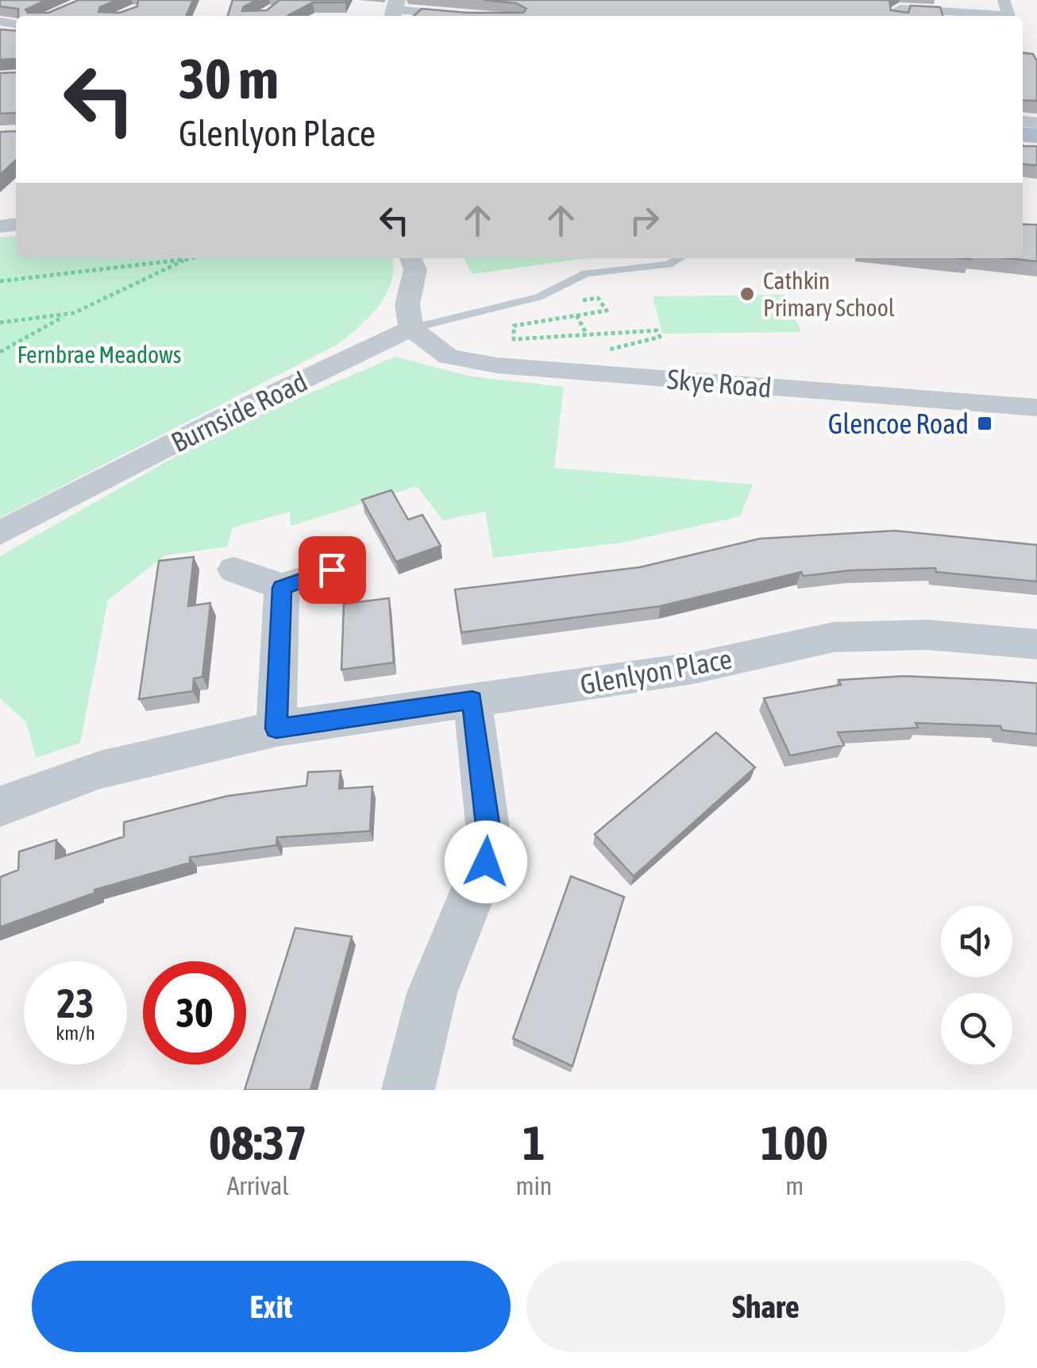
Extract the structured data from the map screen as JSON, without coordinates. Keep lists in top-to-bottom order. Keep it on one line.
{"streets":{"street":["Skye Road","Burnside Road","Glenlyon Place"]},"crossings":[["Skye Road","Burnside Road"]],"parks":["Fernbrae Meadows"],"places":{"other":["Cathkin Primary School"],"transit":["Glencoe Road"]},"page":{"turn":["30 m","Glenlyon Place"],"speed":"23 km/h","limit":"30","eta":["08:37","Arrival","1","min","100","m"],"buttons":["Exit","Share"]}}
